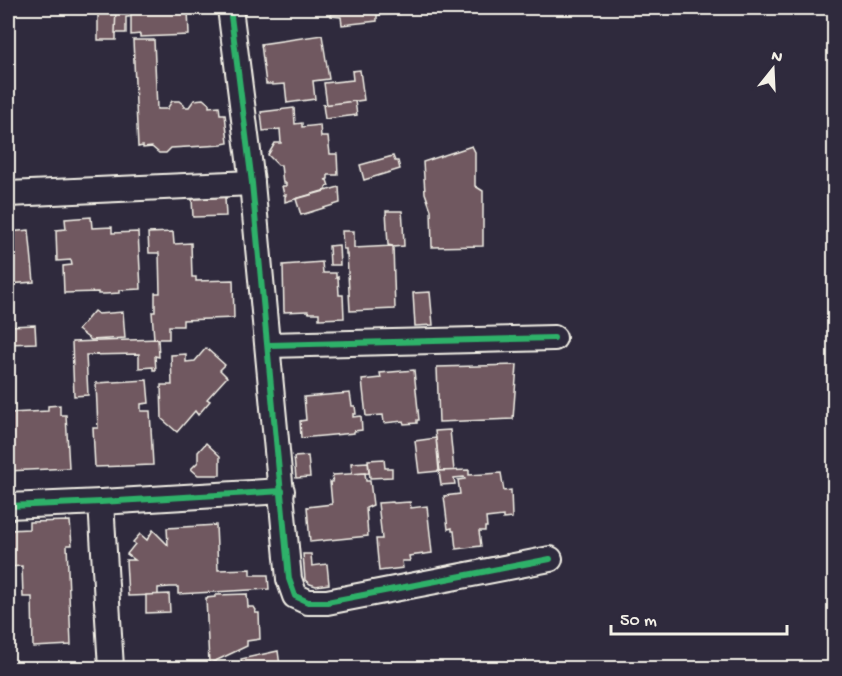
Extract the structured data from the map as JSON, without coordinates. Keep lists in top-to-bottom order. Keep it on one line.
{"scale_bar":"50 m","north":"top"}
